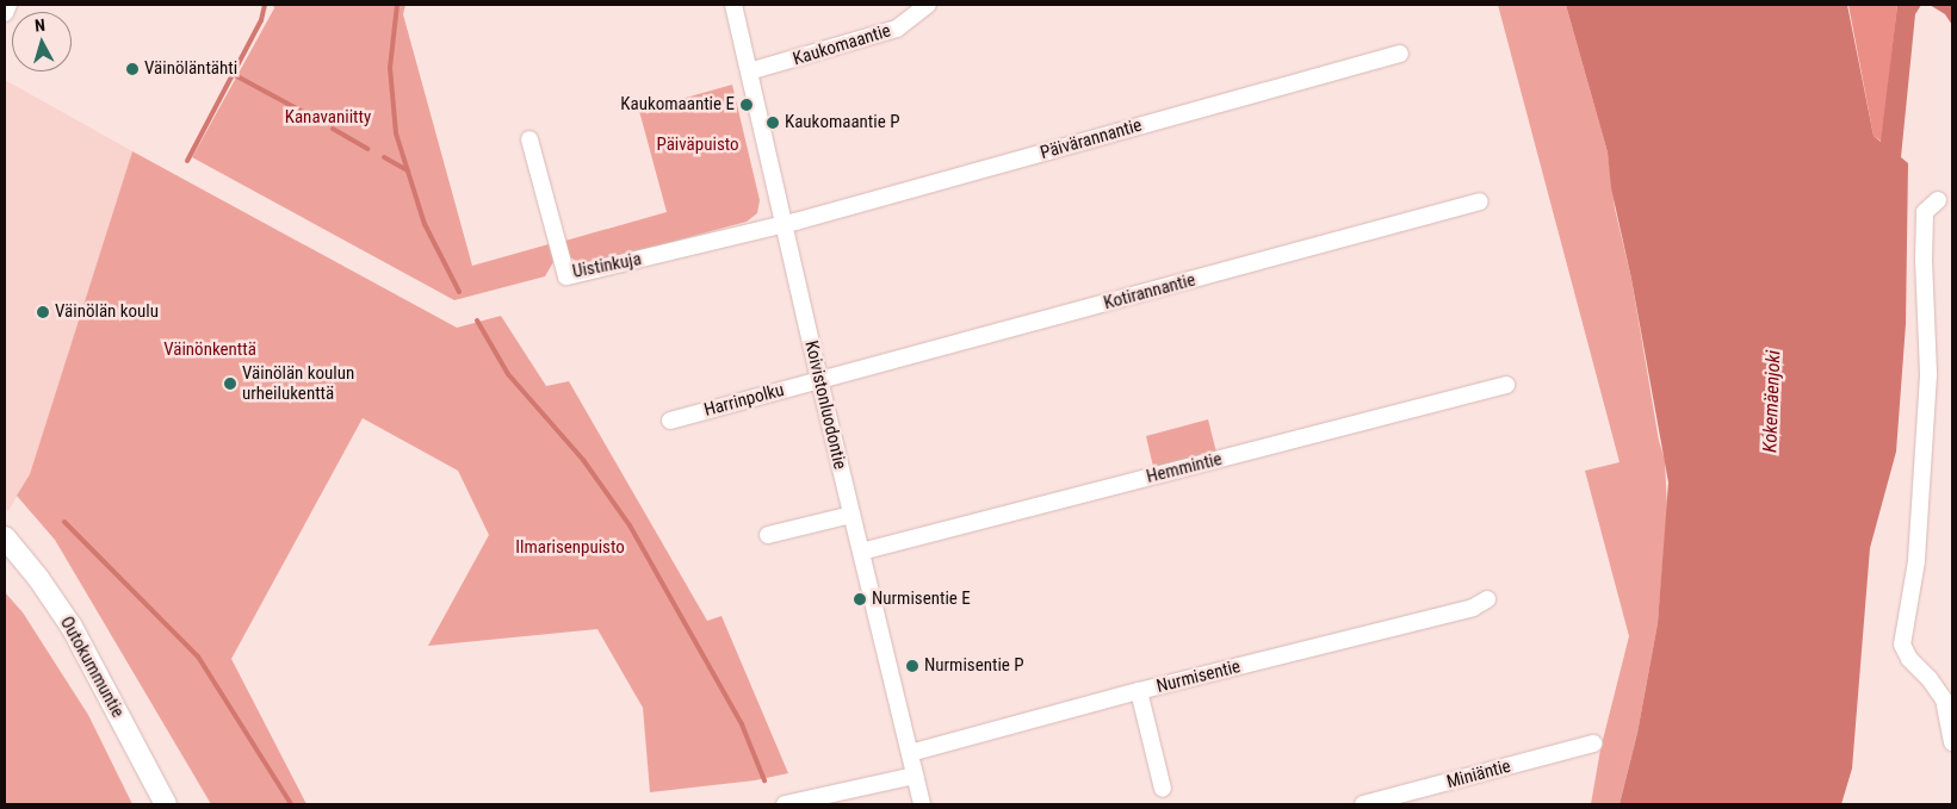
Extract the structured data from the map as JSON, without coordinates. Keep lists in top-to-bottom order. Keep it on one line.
{"streets":{"street":["Kaukomaantie","Päivärannantie","Uistinkuja","Kotirannantie","Harrinpolku","Koivistonluodontie","Hemmintie","Outokummuntie","Nurmisentie","Miniäntie"]},"crossings":[["Kaukomaantie","Koivistonluodontie"],["Päivärannantie","Uistinkuja"],["Päivärannantie","Koivistonluodontie"],["Uistinkuja","Koivistonluodontie"],["Kotirannantie","Harrinpolku"],["Kotirannantie","Koivistonluodontie"],["Harrinpolku","Koivistonluodontie"],["Koivistonluodontie","Hemmintie"],["Koivistonluodontie","Nurmisentie"]],"water":["Kokemäenjoki"],"parks":["Kanavaniitty","Päiväpuisto","Väinönkenttä","Ilmarisenpuisto"],"places":["Väinöläntähti","Kaukomaantie E","Kaukomaantie P","Väinölän koulu","Väinölän koulun urheilukenttä","Nurmisentie E","Nurmisentie P"],"north":"top"}
